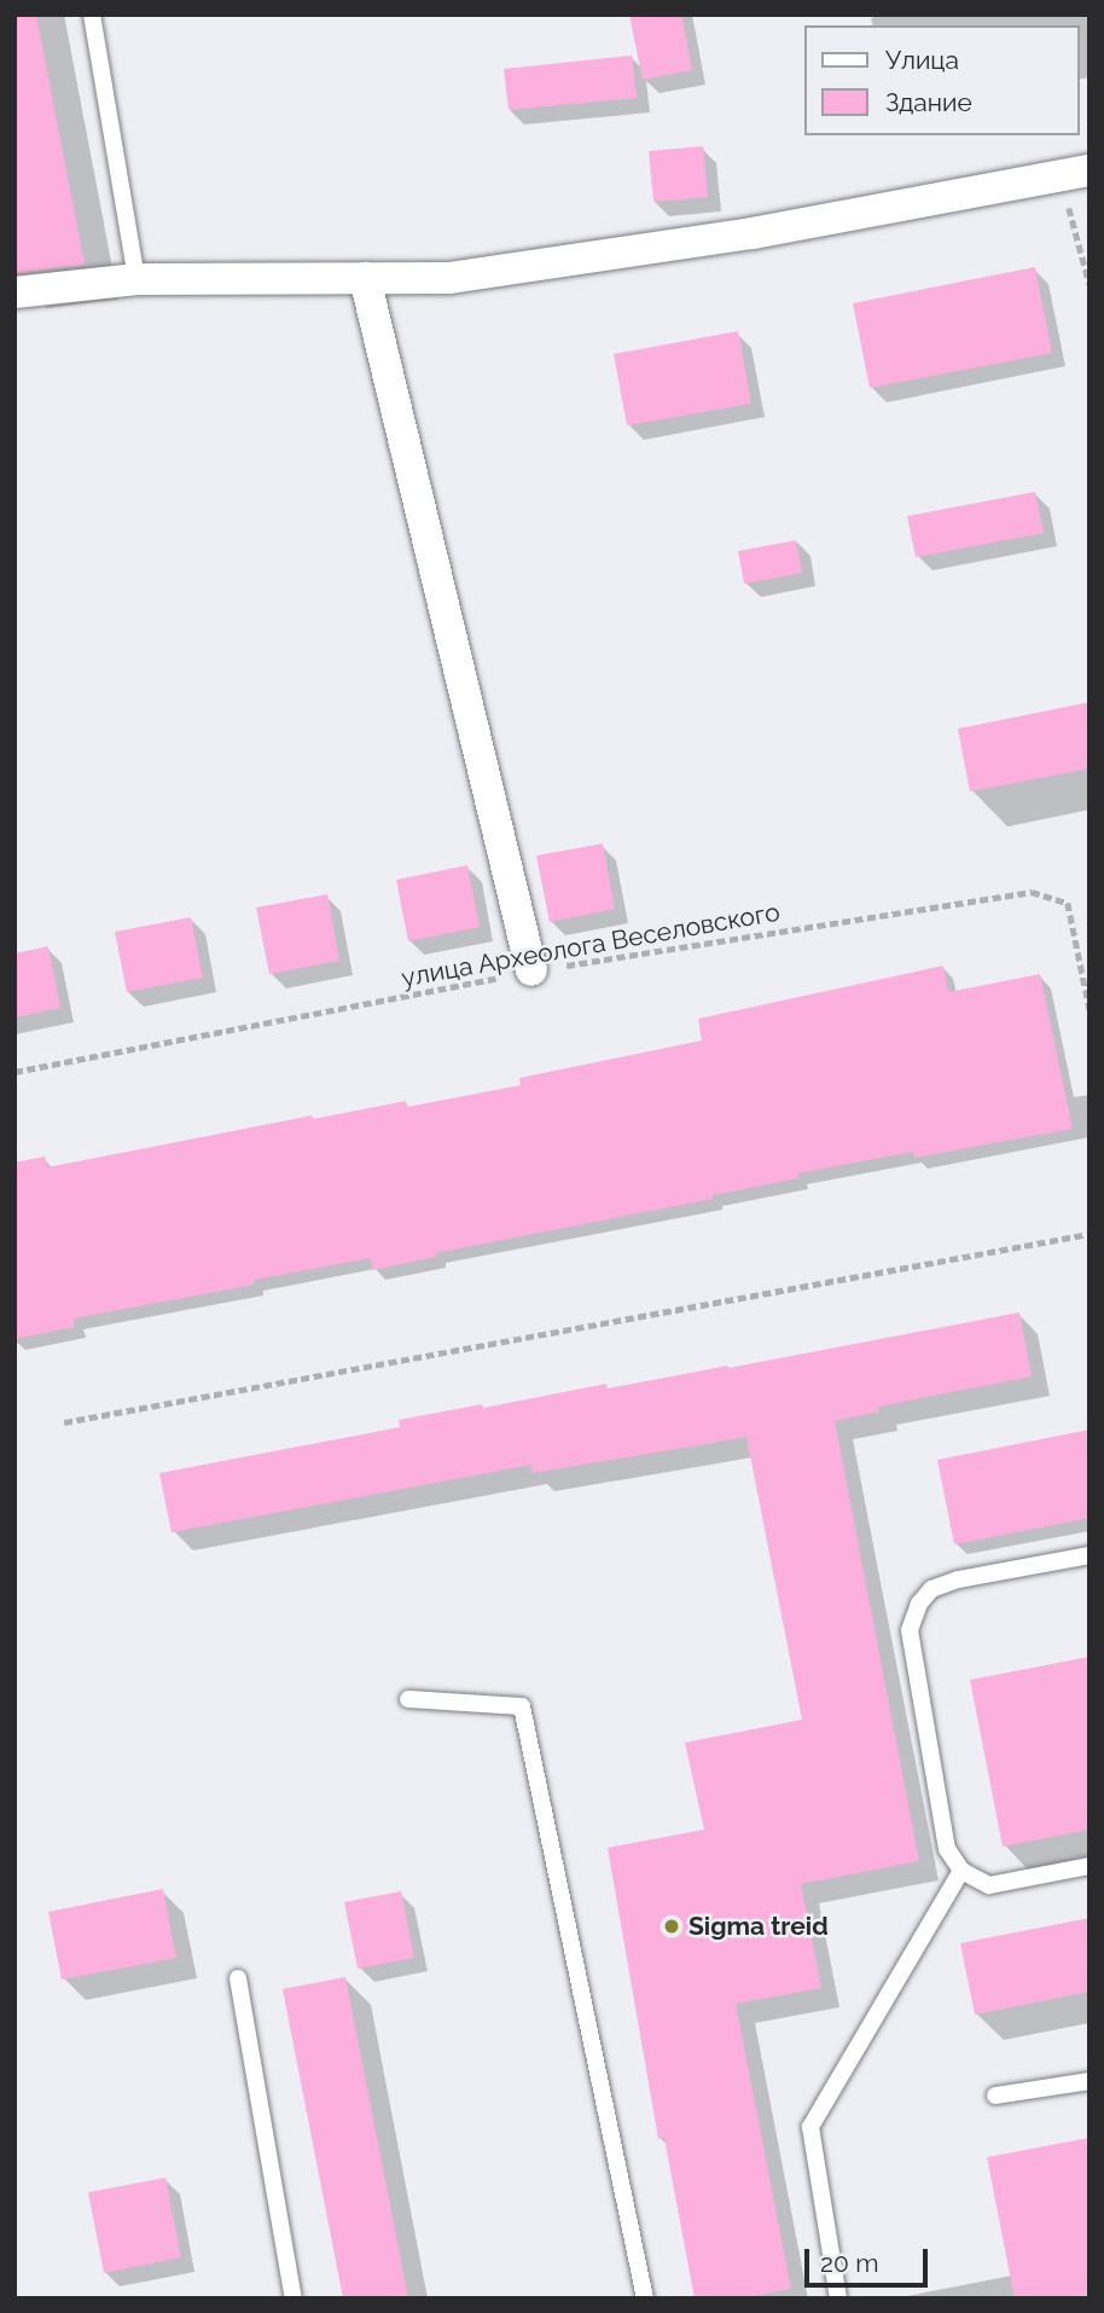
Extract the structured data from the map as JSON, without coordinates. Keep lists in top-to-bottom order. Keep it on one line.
{"streets":{"path":["улица Археолога Веселовского"]},"places":["Sigma treid"],"legend":["Улица","Здание"],"scale_bar":"20 m"}
